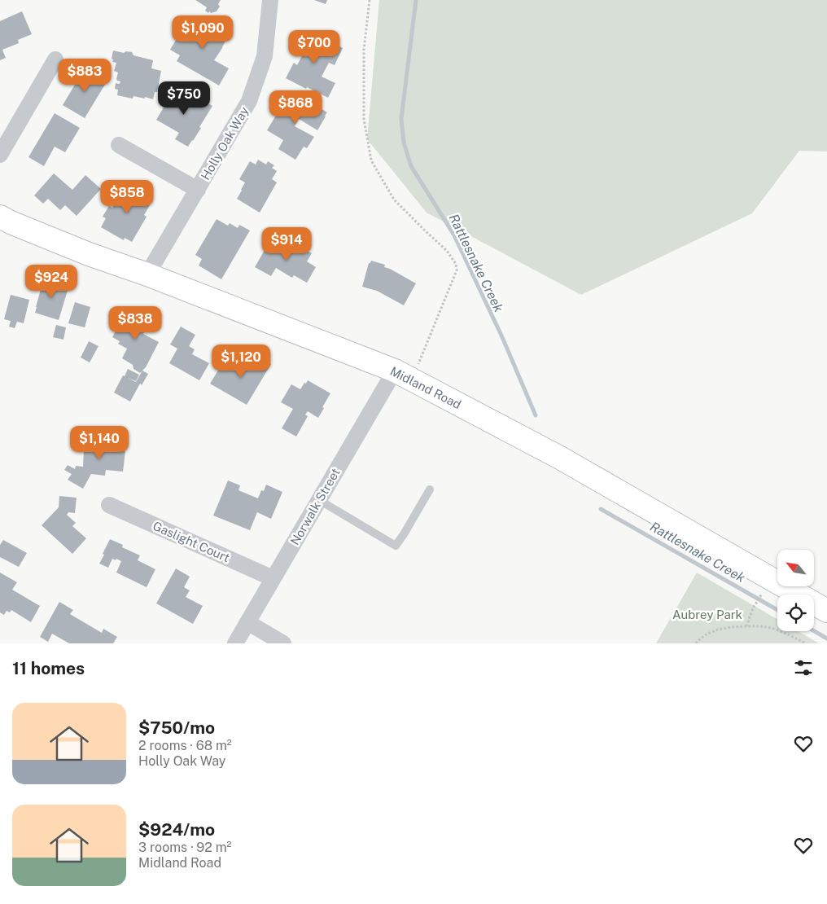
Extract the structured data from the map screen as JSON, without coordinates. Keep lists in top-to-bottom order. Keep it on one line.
{"streets":{"main road":["Midland Road"],"street":["Holly Oak Way","Norwalk Street","Gaslight Court"]},"crossings":[["Holly Oak Way","Midland Road"],["Midland Road","Norwalk Street"],["Norwalk Street","Gaslight Court"]],"water":["Rattlesnake Creek"],"parks":["Aubrey Park"],"north":"top left","page":{"price":["$1,090","$700","$883","$750","$868","$858","$914","$924","$838","$1,120","$1,140"],"heading":"11 homes","list":[{"name":"$750/mo","note":"2 rooms · 68 m² · Holly Oak Way"},{"name":"$924/mo","note":"3 rooms · 92 m² · Midland Road"}]}}
